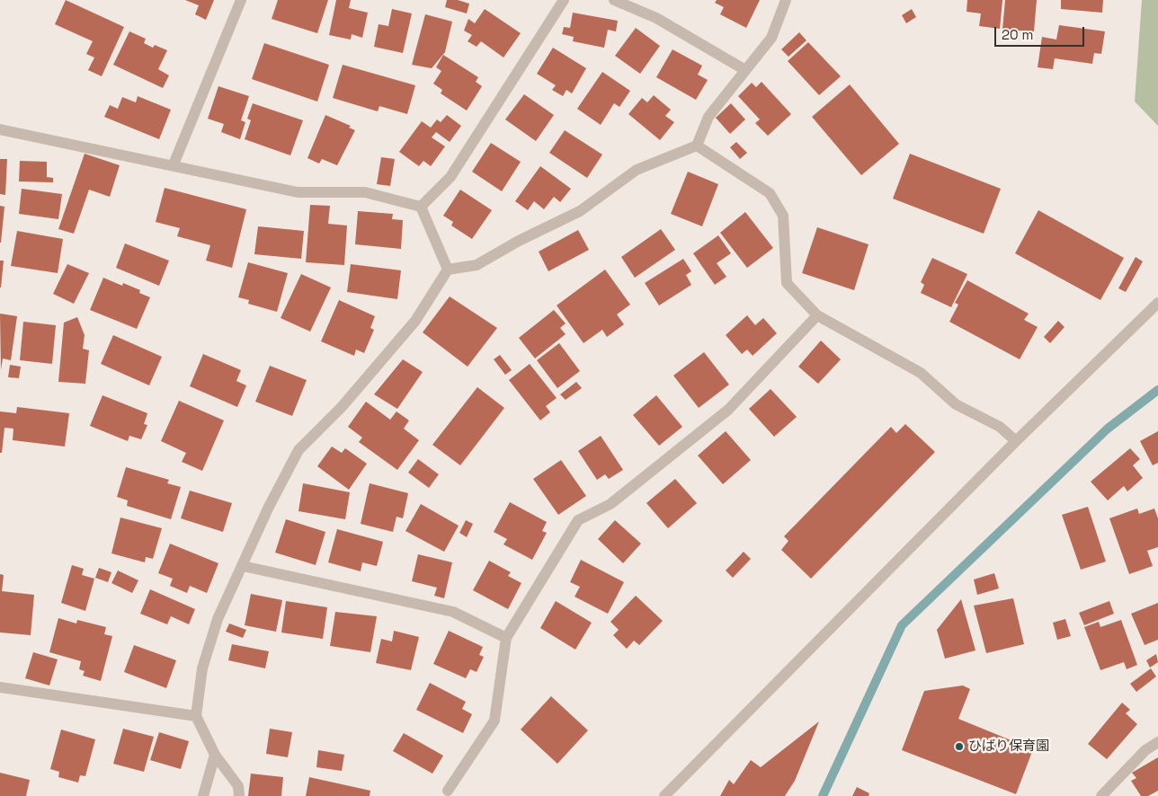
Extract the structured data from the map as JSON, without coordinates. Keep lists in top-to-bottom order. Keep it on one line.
{"places":["ひばり保育園"],"scale_bar":"20 m"}
